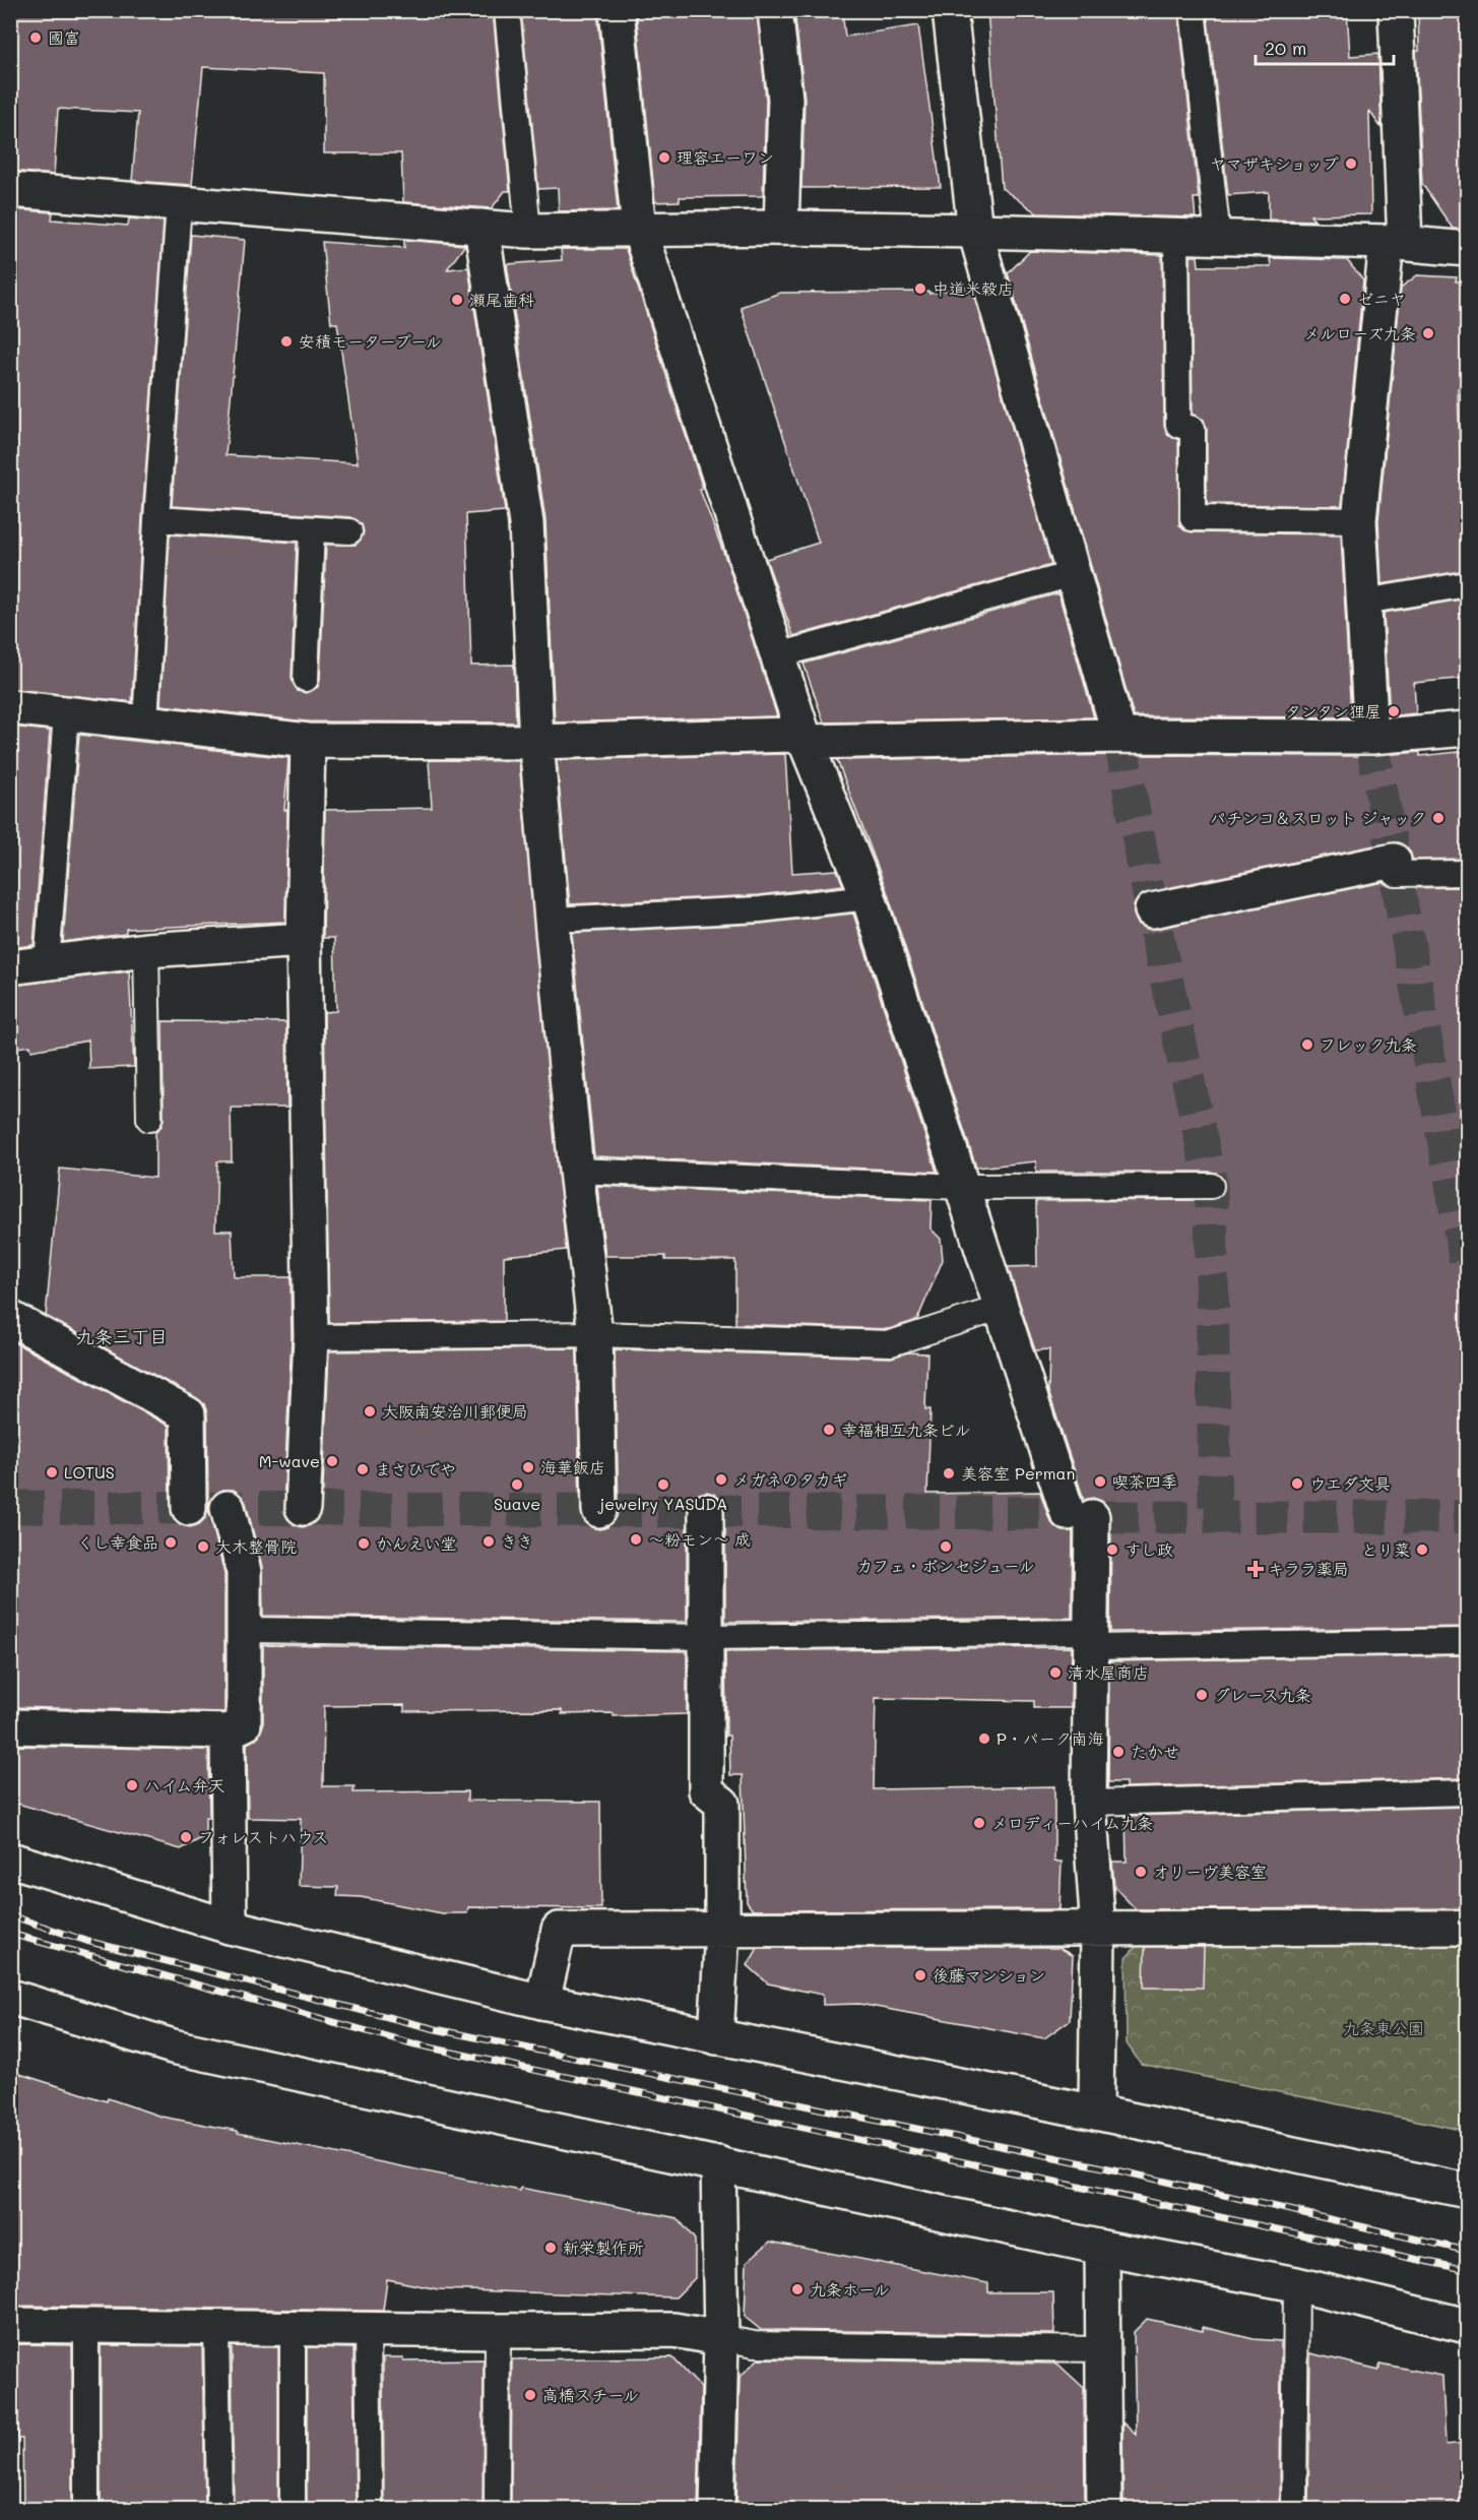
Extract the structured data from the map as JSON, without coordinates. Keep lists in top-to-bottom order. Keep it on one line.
{"districts":["九条三丁目"],"parks":["九条東公園"],"places":{"other":["國富","理容エーワン","ヤマザキショップ","中道米穀店","ゼニヤ","瀬尾歯科","メルローズ九条","安積モータープール","タンタン狸屋","パチンコ＆スロット ジャック","フレック九条","大阪南安治川郵便局","幸福相互九条ビル","M-wave","海華飯店","まさひでや","LOTUS","美容室 Perman","メガネのタカギ","喫茶四季","ウエダ文具","Suave","jewelry YASUDA","～粉モン～ 成","きき","くし幸食品","かんえい堂","大木整骨院","カフェ・ボンセジュール","すし政","とり菜","清水屋商店","グレース九条","P・パーク南海","たかせ","ハイム弁天","メロディーハイム九条","フォレストハウス","オリーヴ美容室","後藤マンション","新栄製作所","九条ホール","高橋スチール"],"health":["キララ薬局"]},"scale_bar":"20 m"}
